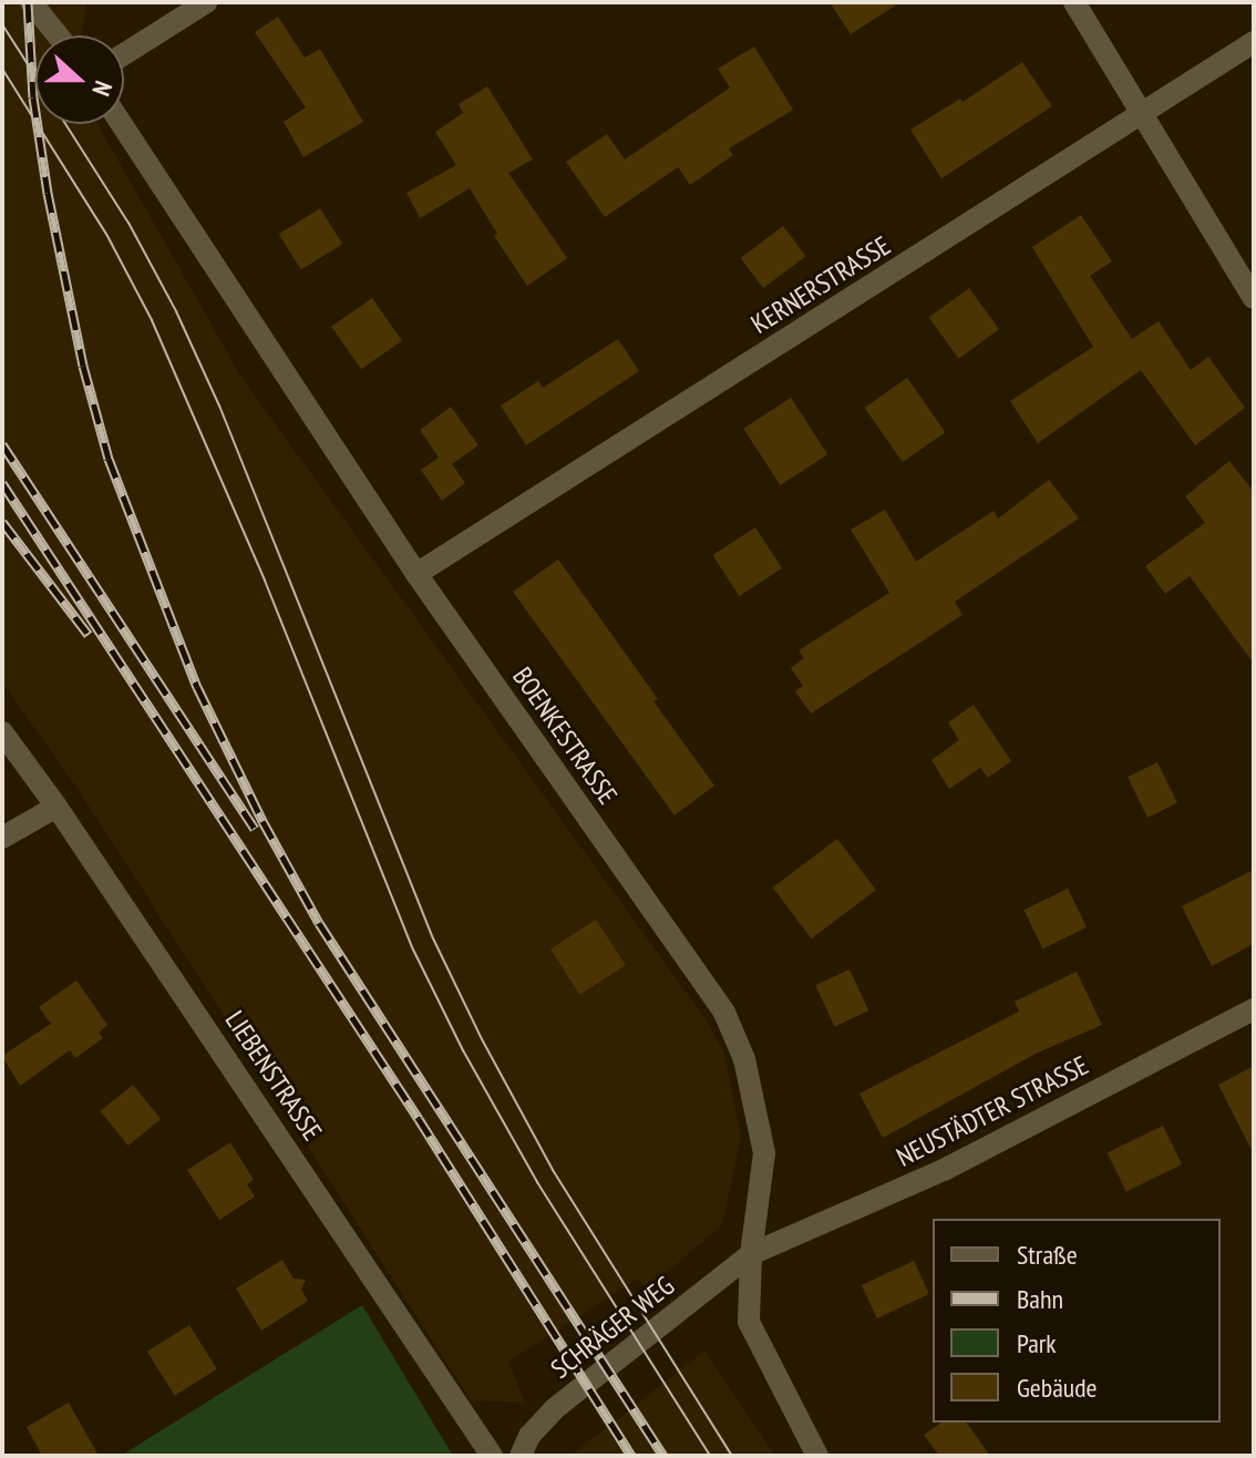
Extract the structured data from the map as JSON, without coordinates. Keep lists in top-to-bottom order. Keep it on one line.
{"streets":{"street":["KERNERSTRASSE","BOENKESTRASSE","LIEBENSTRASSE","NEUSTÄDTER STRASSE","SCHRÄGER WEG"]},"crossings":[["KERNERSTRASSE","BOENKESTRASSE"],["BOENKESTRASSE","NEUSTÄDTER STRASSE"],["BOENKESTRASSE","SCHRÄGER WEG"],["NEUSTÄDTER STRASSE","SCHRÄGER WEG"]],"legend":["Straße","Bahn","Park","Gebäude"],"north":"right"}
